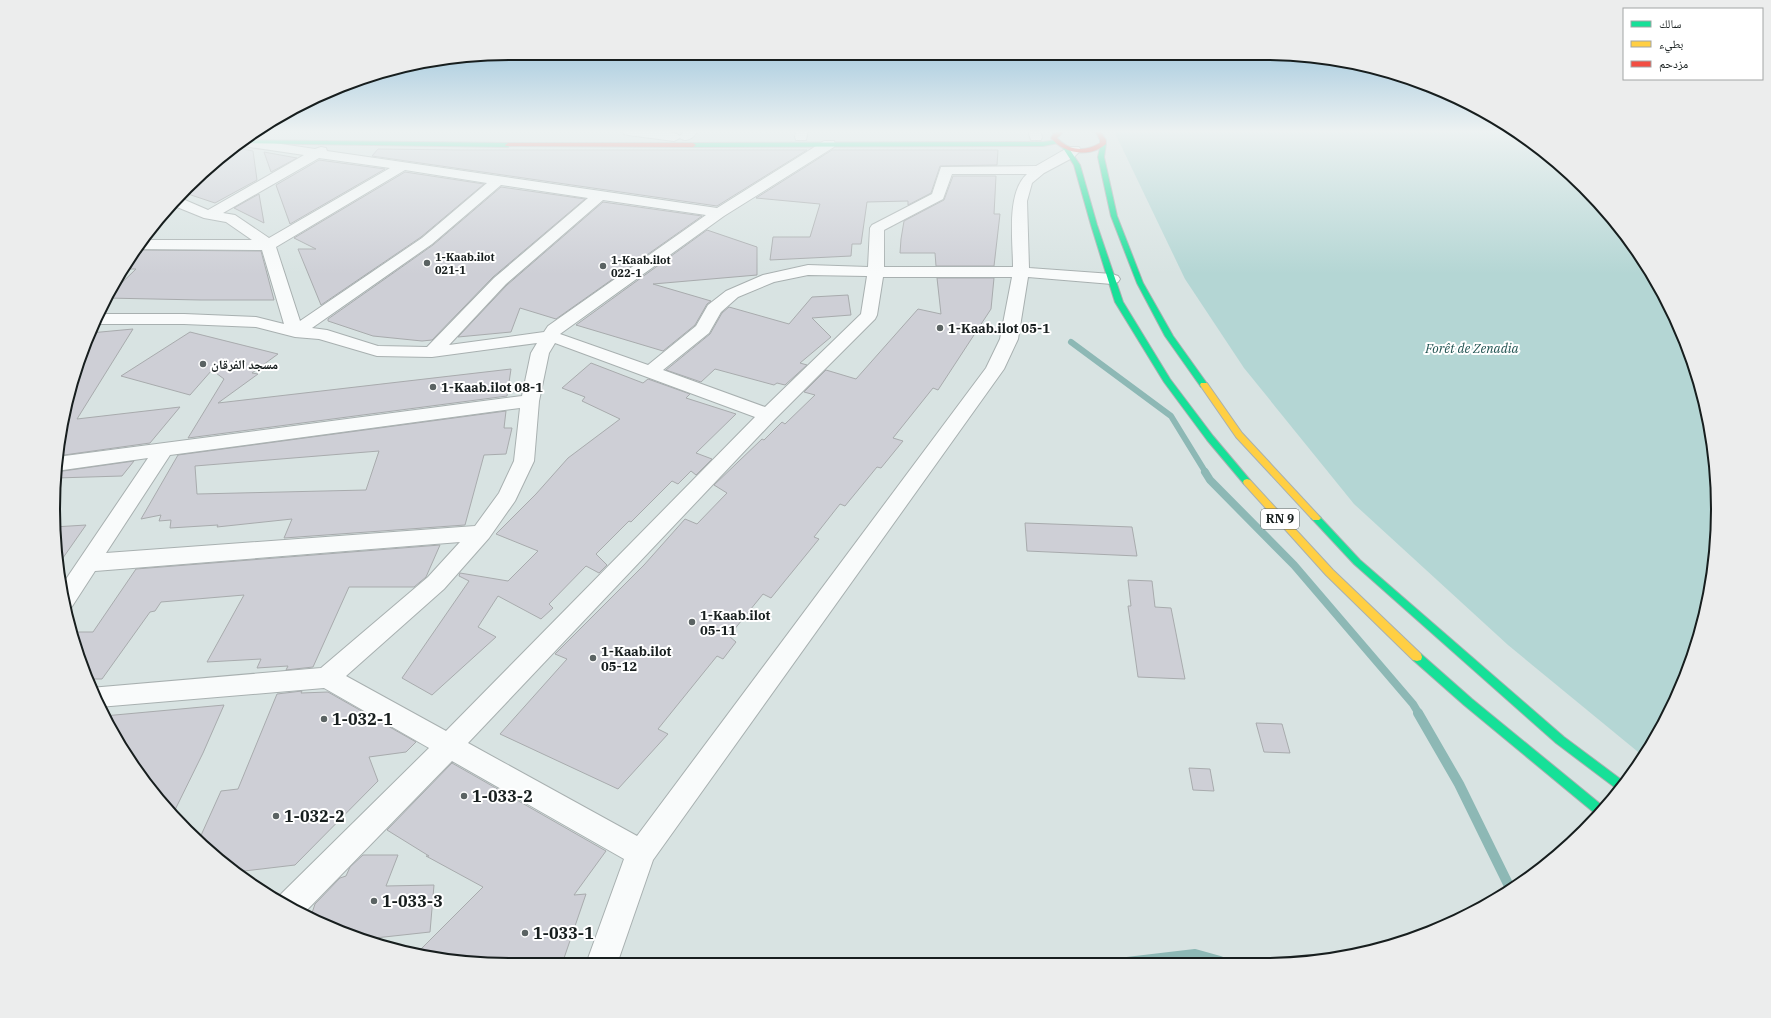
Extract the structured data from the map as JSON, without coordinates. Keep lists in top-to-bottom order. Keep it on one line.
{"streets":{"main road":["RN 9"]},"parks":["Forêt de Zenadia"],"places":["1-Kaab.ilot 021-1","1-Kaab.ilot 022-1","1-Kaab.ilot 05-1","مسجد الفرقان","1-Kaab.ilot 08-1","1-Kaab.ilot 05-11","1-Kaab.ilot 05-12","1-032-1","1-033-2","1-032-2","1-033-3","1-033-1"],"legend":["سالك","بطيء","مزدحم"]}
